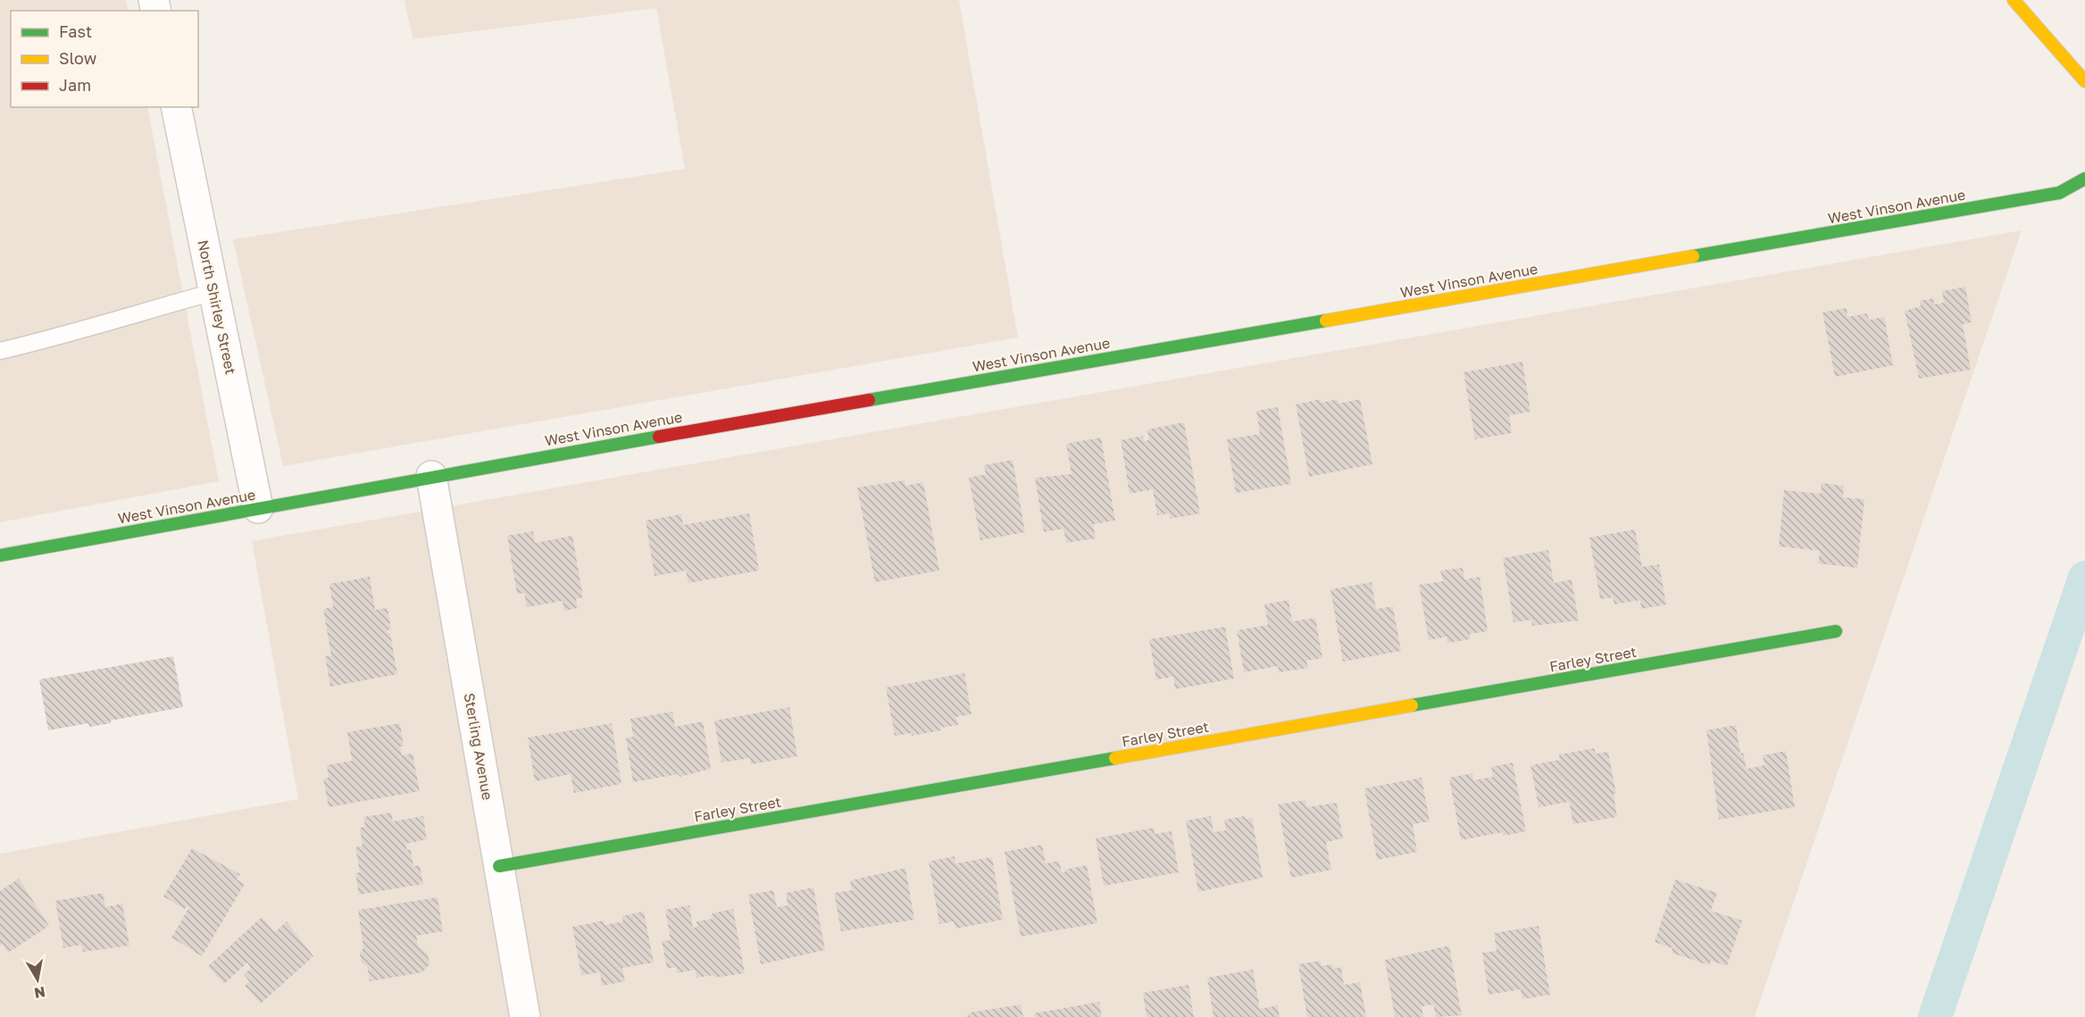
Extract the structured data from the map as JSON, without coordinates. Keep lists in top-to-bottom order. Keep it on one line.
{"streets":{"street":["West Vinson Avenue","North Shirley Street","Farley Street","Sterling Avenue"]},"crossings":[["West Vinson Avenue","North Shirley Street"],["West Vinson Avenue","Sterling Avenue"],["Farley Street","Sterling Avenue"]],"legend":["Fast","Slow","Jam"],"north":"bottom"}
